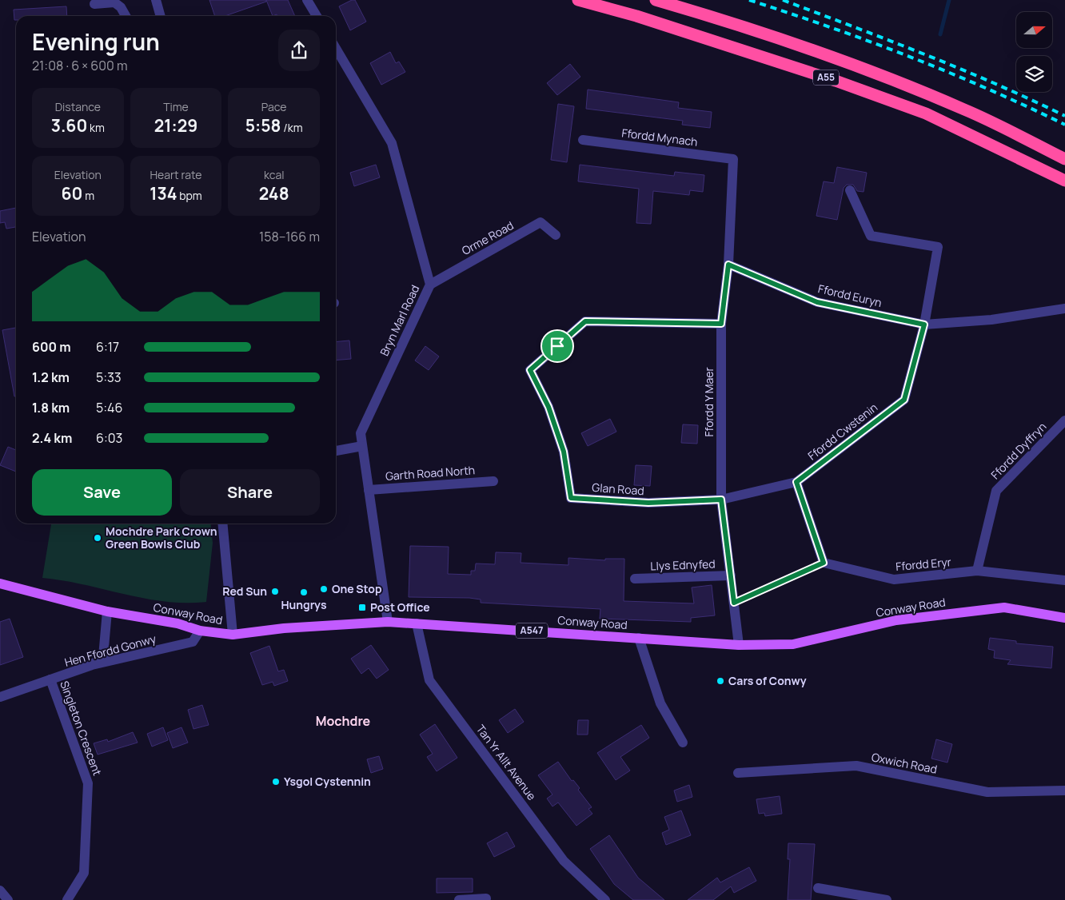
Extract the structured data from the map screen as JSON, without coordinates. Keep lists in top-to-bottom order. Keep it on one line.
{"streets":{"highway":["A55"],"main road":["Conway Road","A547"],"street":["Ffordd Mynach","Orme Road","Ffordd Euryn","Bryn Marl Road","Ffordd Y Maer","Ffordd Cwstenin","Ffordd Dyffryn","Garth Road North","Glan Road","Ffordd Eryr","Llys Ednyfed","Hen Ffordd Gonwy","Singleton Crescent","Tan Yr Allt Avenue","Oxwich Road"]},"crossings":[["Ffordd Mynach","Ffordd Y Maer"],["Orme Road","Bryn Marl Road"],["Ffordd Euryn","Ffordd Y Maer"],["Ffordd Euryn","Ffordd Cwstenin"],["Bryn Marl Road","Garth Road North"],["Bryn Marl Road","Conway Road"],["Ffordd Y Maer","Ffordd Cwstenin"],["Ffordd Y Maer","Glan Road"],["Ffordd Y Maer","Llys Ednyfed"],["Ffordd Y Maer","Conway Road"],["Ffordd Cwstenin","Glan Road"],["Ffordd Dyffryn","Ffordd Eryr"],["Conway Road","Hen Ffordd Gonwy"],["Conway Road","Tan Yr Allt Avenue"],["Hen Ffordd Gonwy","Singleton Crescent"]],"districts":["Mochdre"],"places":{"other":["Mochdre Park Crown Green Bowls Club","One Stop","Red Sun","Hungrys","Cars of Conwy","Ysgol Cystennin"],"transit":["Post Office"]},"north":"right","page":{"heading":["Evening run","21:08 · 6 × 600 m"],"stats":[["Distance","3.60 km"],["Time","21:29"],["Pace","5:58 /km"],["Elevation","60 m"],["Heart rate","134 bpm"],["kcal","248"]],"chart":["Elevation","158–166 m"],"list":[{"name":"600 m","note":"6:17"},{"name":"1.2 km","note":"5:33"},{"name":"1.8 km","note":"5:46"},{"name":"2.4 km","note":"6:03"}],"buttons":["Save","Share"]}}
